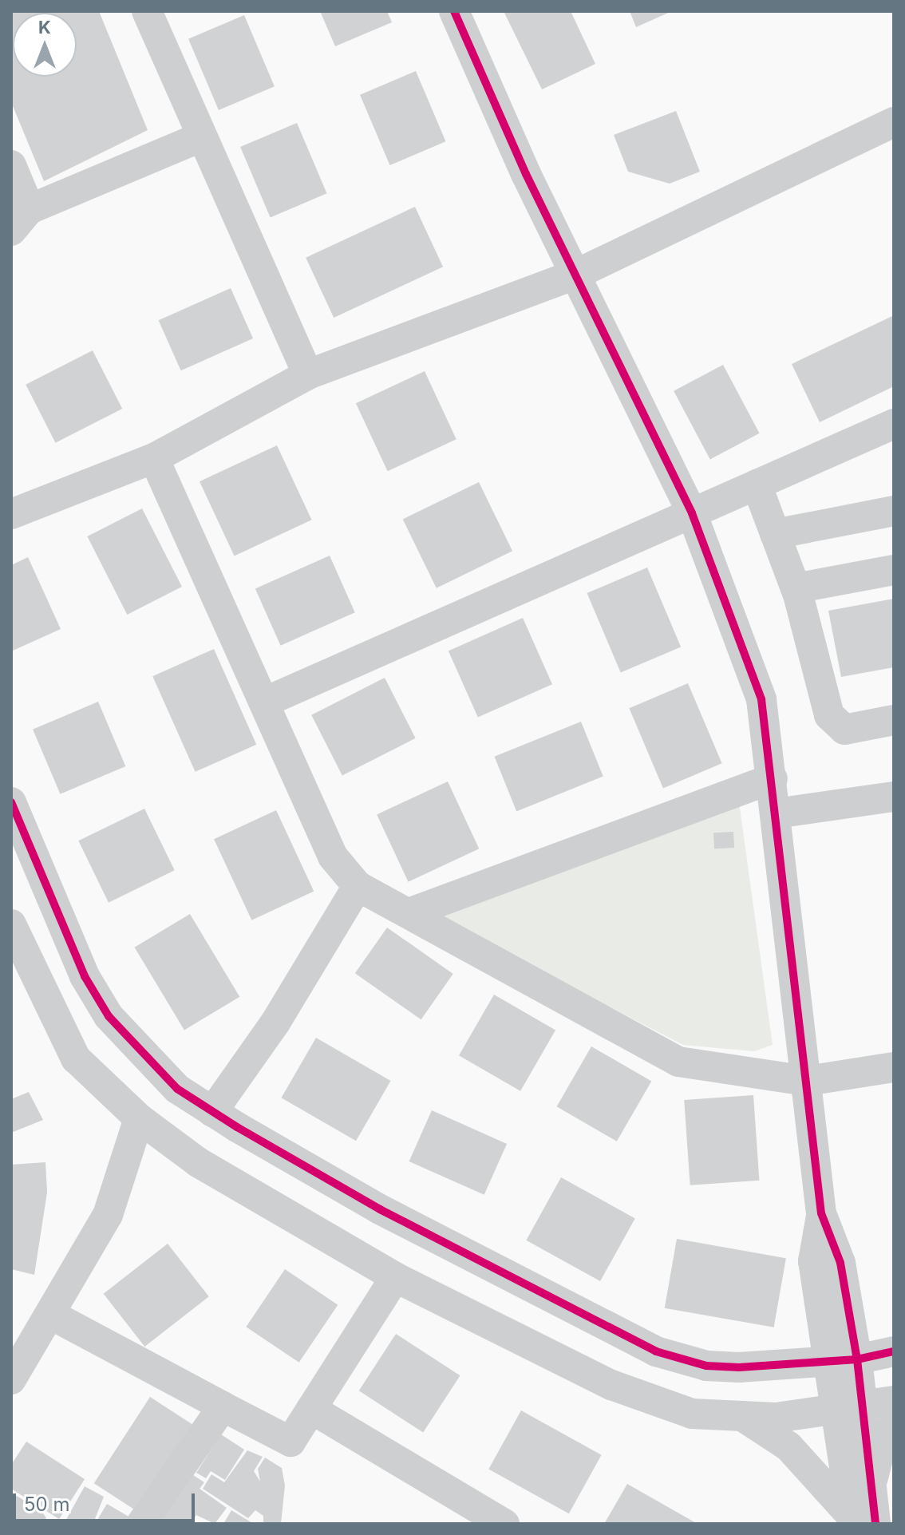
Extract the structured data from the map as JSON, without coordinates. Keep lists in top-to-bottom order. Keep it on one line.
{"scale_bar":"50 m","north":"top"}
